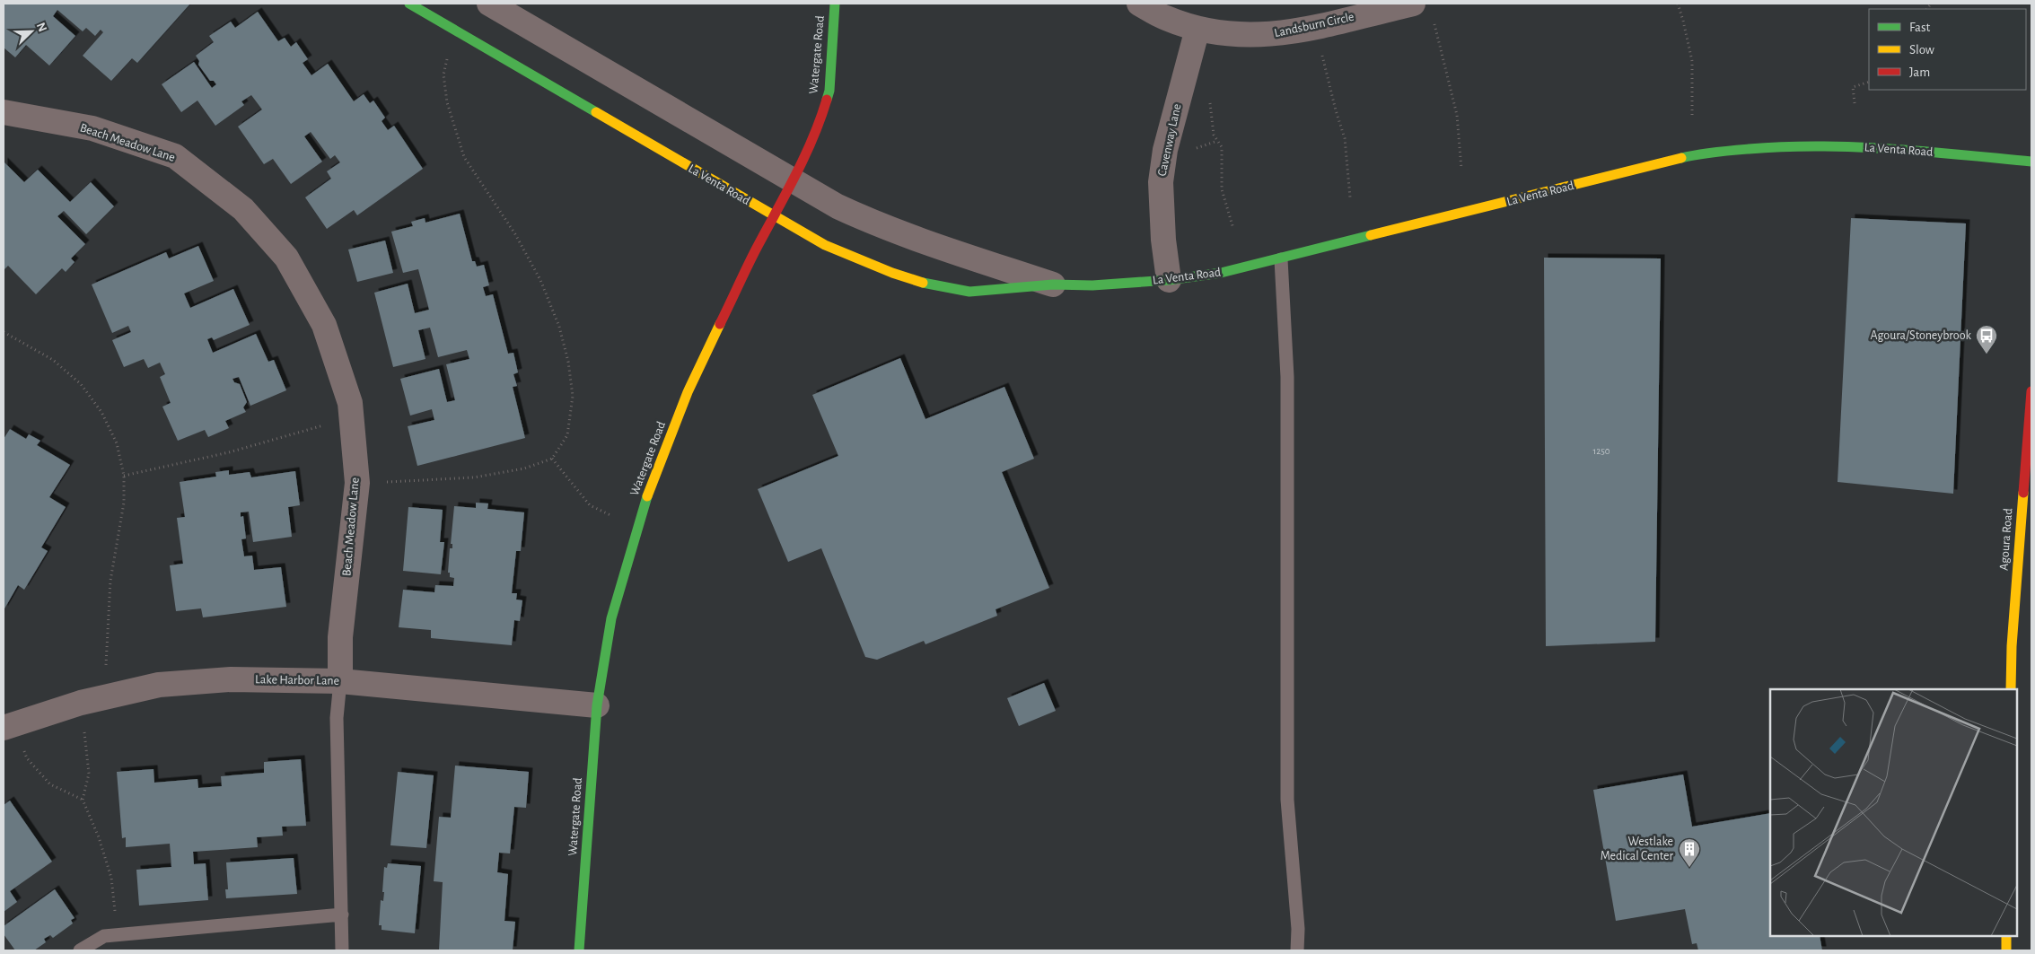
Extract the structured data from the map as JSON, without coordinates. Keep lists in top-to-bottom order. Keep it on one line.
{"streets":{"street":["Landsburn Circle","Watergate Road","Cavenway Lane","Beach Meadow Lane","La Venta Road","Agoura Road","Lake Harbor Lane"]},"crossings":[["Landsburn Circle","Cavenway Lane"],["Watergate Road","La Venta Road"],["Watergate Road","Lake Harbor Lane"],["Cavenway Lane","La Venta Road"],["Beach Meadow Lane","Lake Harbor Lane"]],"places":{"bus stop":["Agoura/Stoneybrook"],"building":["Westlake Medical Center"]},"house_numbers":["1250"],"legend":["Fast","Slow","Jam"],"north":"top right"}
